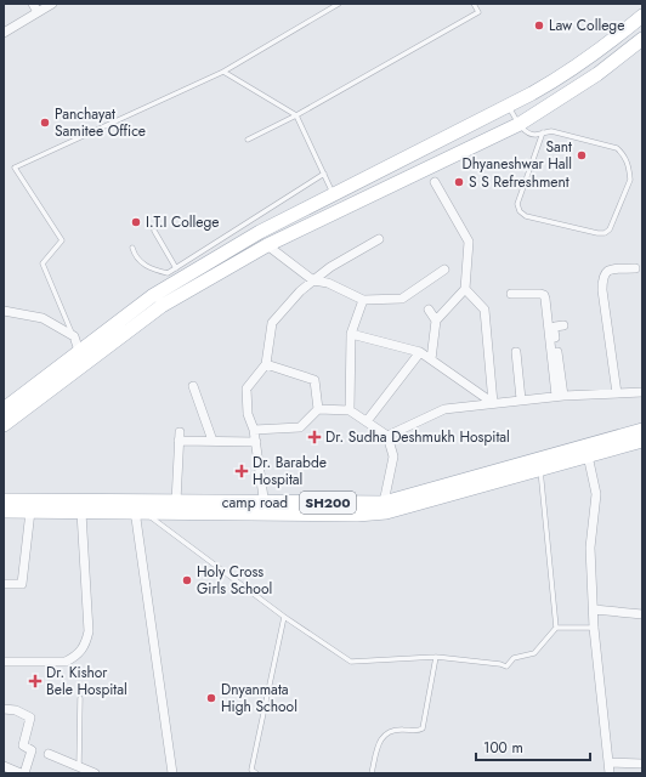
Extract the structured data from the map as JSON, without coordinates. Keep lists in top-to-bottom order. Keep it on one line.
{"streets":{"main road":["camp road","SH200"]},"places":{"other":["Law College","Panchayat Samitee Office","Sant Dhyaneshwar Hall","S S Refreshment","I.T.I College","Holy Cross Girls School","Dnyanmata High School"],"health":["Dr. Sudha Deshmukh Hospital","Dr. Barabde Hospital","Dr. Kishor Bele Hospital"]},"scale_bar":"100 m"}
